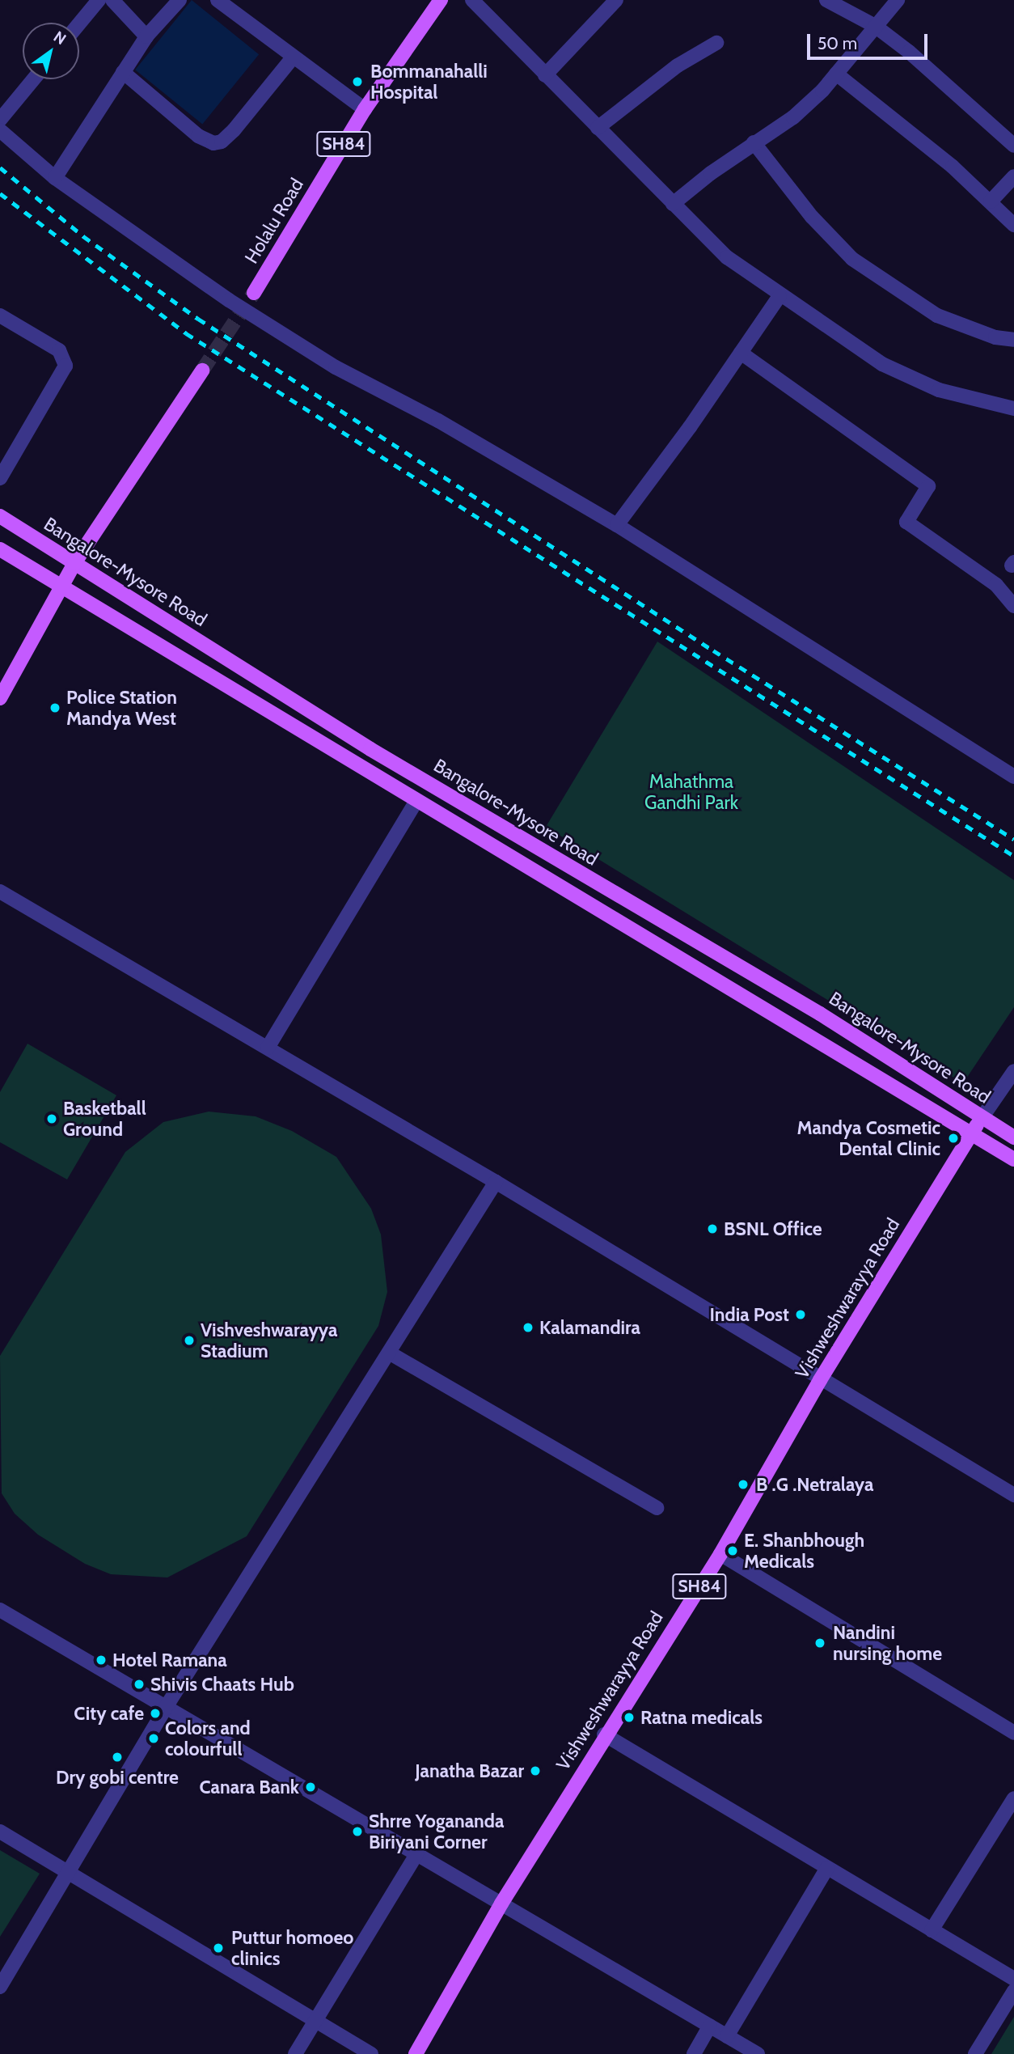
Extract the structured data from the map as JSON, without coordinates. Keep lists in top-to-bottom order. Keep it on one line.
{"streets":{"main road":["SH84","Holalu Road","Bangalore-Mysore Road","Vishweshwarayya Road"]},"crossings":[["Bangalore-Mysore Road","Vishweshwarayya Road"]],"parks":["Mahathma Gandhi Park"],"places":["Bommanahalli Hospital","Police Station Mandya West","Basketball Ground","Mandya Cosmetic Dental Clinic","BSNL Office","India Post","Kalamandira","Vishveshwarayya Stadium","B .G .Netralaya","E. Shanbhough Medicals","Nandini nursing home","Hotel Ramana","Shivis Chaats Hub","City cafe","Ratna medicals","Colors and colourfull","Dry gobi centre","Janatha Bazar","Canara Bank","Shrre Yogananda Biriyani Corner","Puttur homoeo clinics"],"scale_bar":"50 m","north":"top right"}
